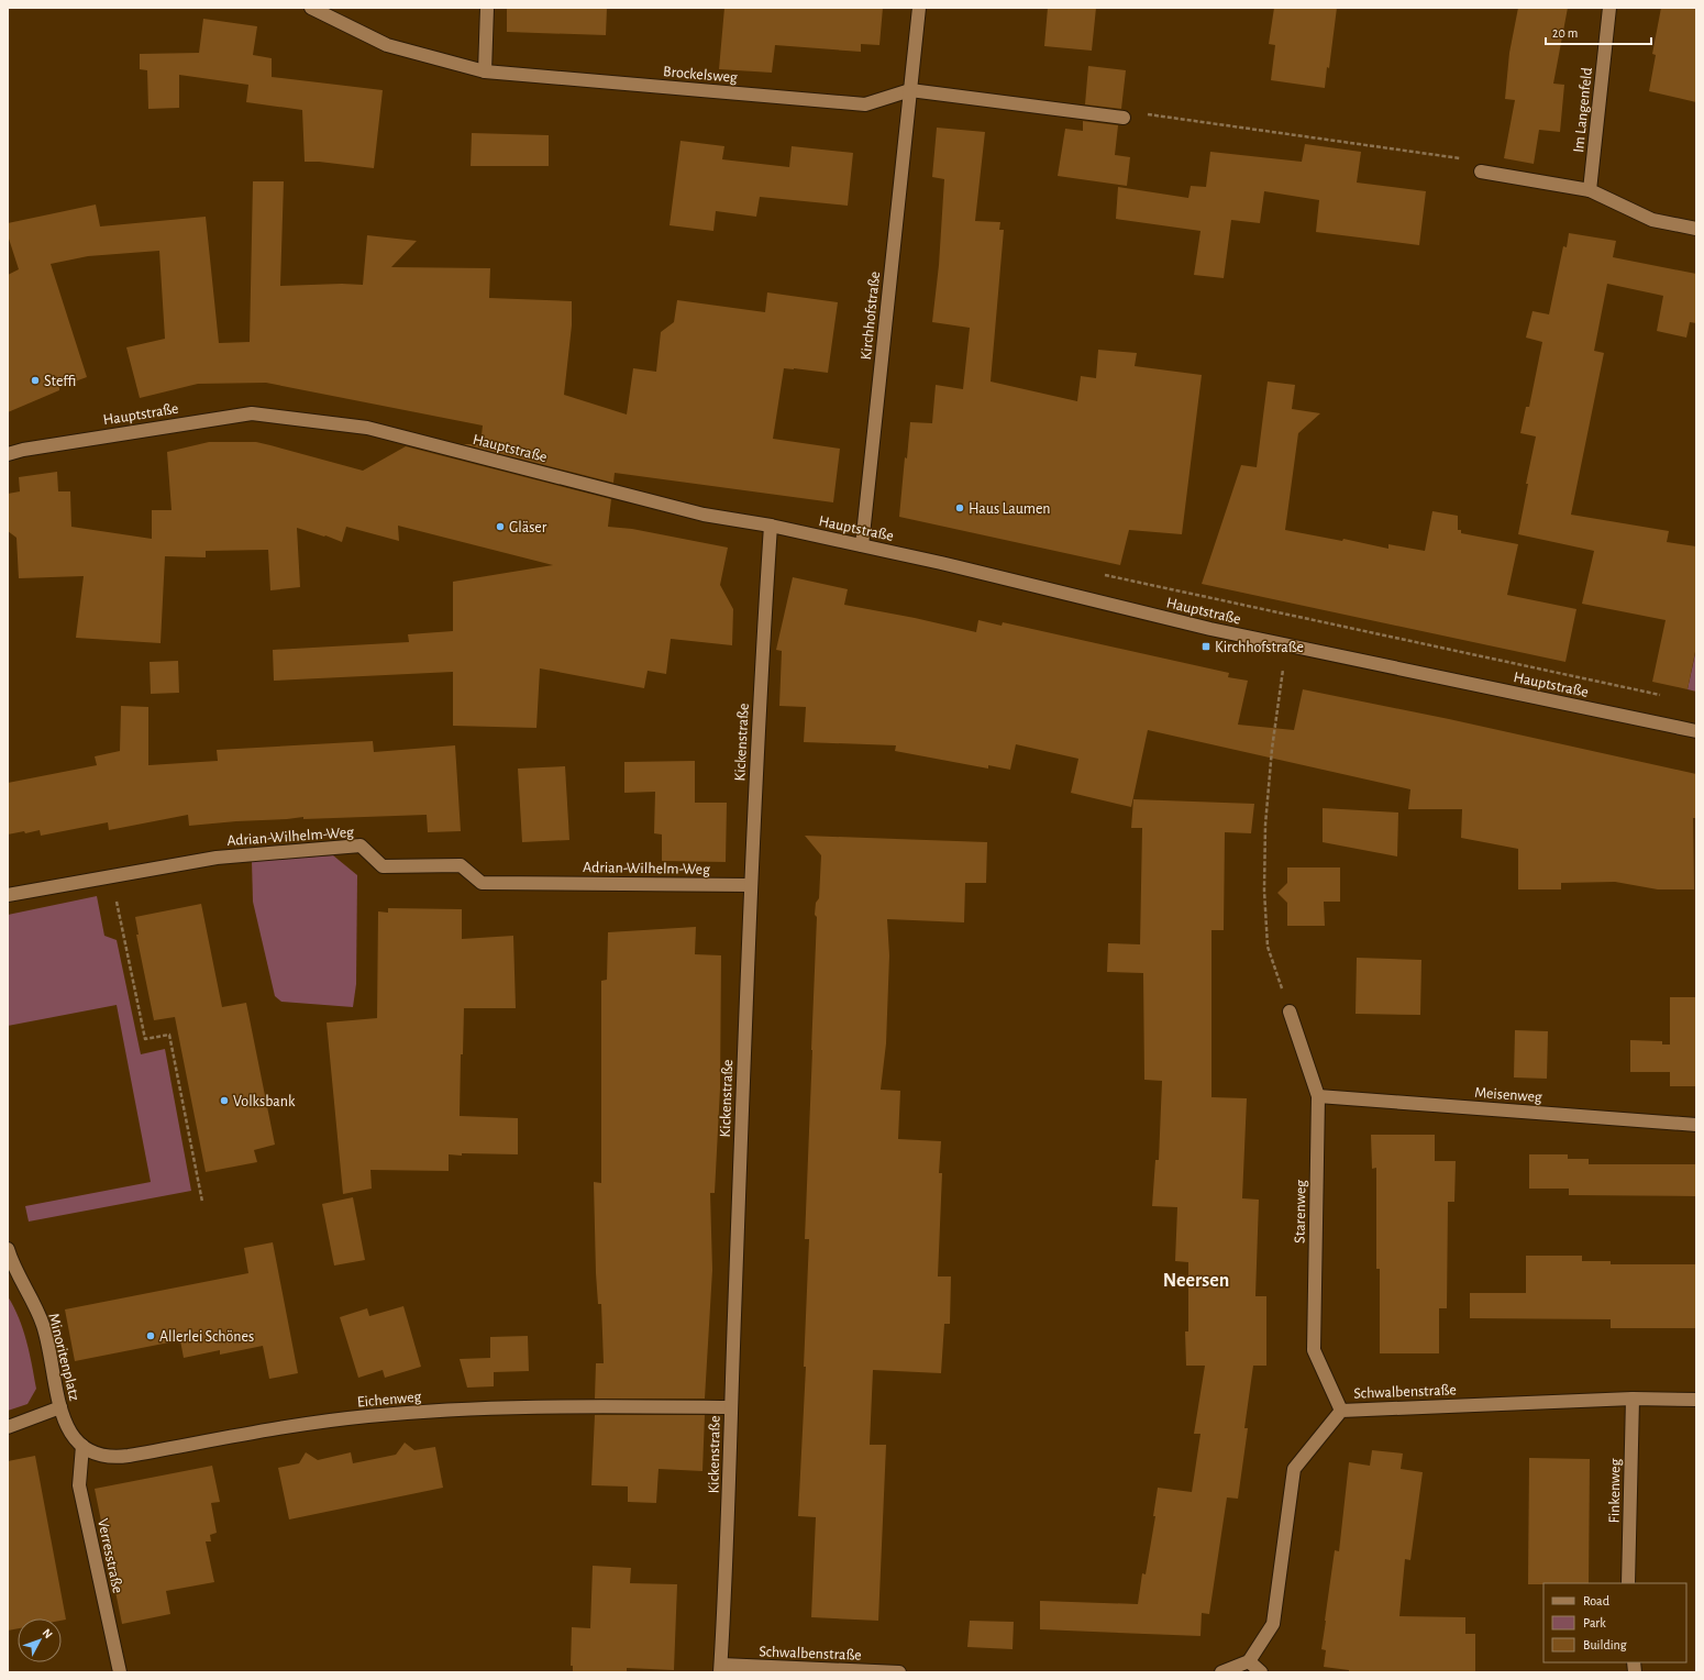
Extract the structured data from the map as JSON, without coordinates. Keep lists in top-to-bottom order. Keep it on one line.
{"streets":{"street":["Brockelsweg","Im Langenfeld","Kirchhofstraße","Hauptstraße","Kickenstraße","Adrian-Wilhelm-Weg","Meisenweg","Starenweg","Minoritenplatz","Schwalbenstraße","Eichenweg","Finkenweg","Verresstraße"]},"crossings":[["Brockelsweg","Kirchhofstraße"],["Kirchhofstraße","Hauptstraße"],["Hauptstraße","Kickenstraße"],["Kickenstraße","Adrian-Wilhelm-Weg"],["Kickenstraße","Schwalbenstraße"],["Kickenstraße","Eichenweg"],["Meisenweg","Starenweg"],["Starenweg","Schwalbenstraße"],["Minoritenplatz","Eichenweg"],["Schwalbenstraße","Finkenweg"],["Eichenweg","Verresstraße"]],"districts":["Neersen"],"places":{"other":["Steffi","Haus Laumen","Gläser","Volksbank","Allerlei Schönes"],"transit":["Kirchhofstraße"]},"legend":["Road","Park","Building"],"scale_bar":"20 m","north":"top right"}
